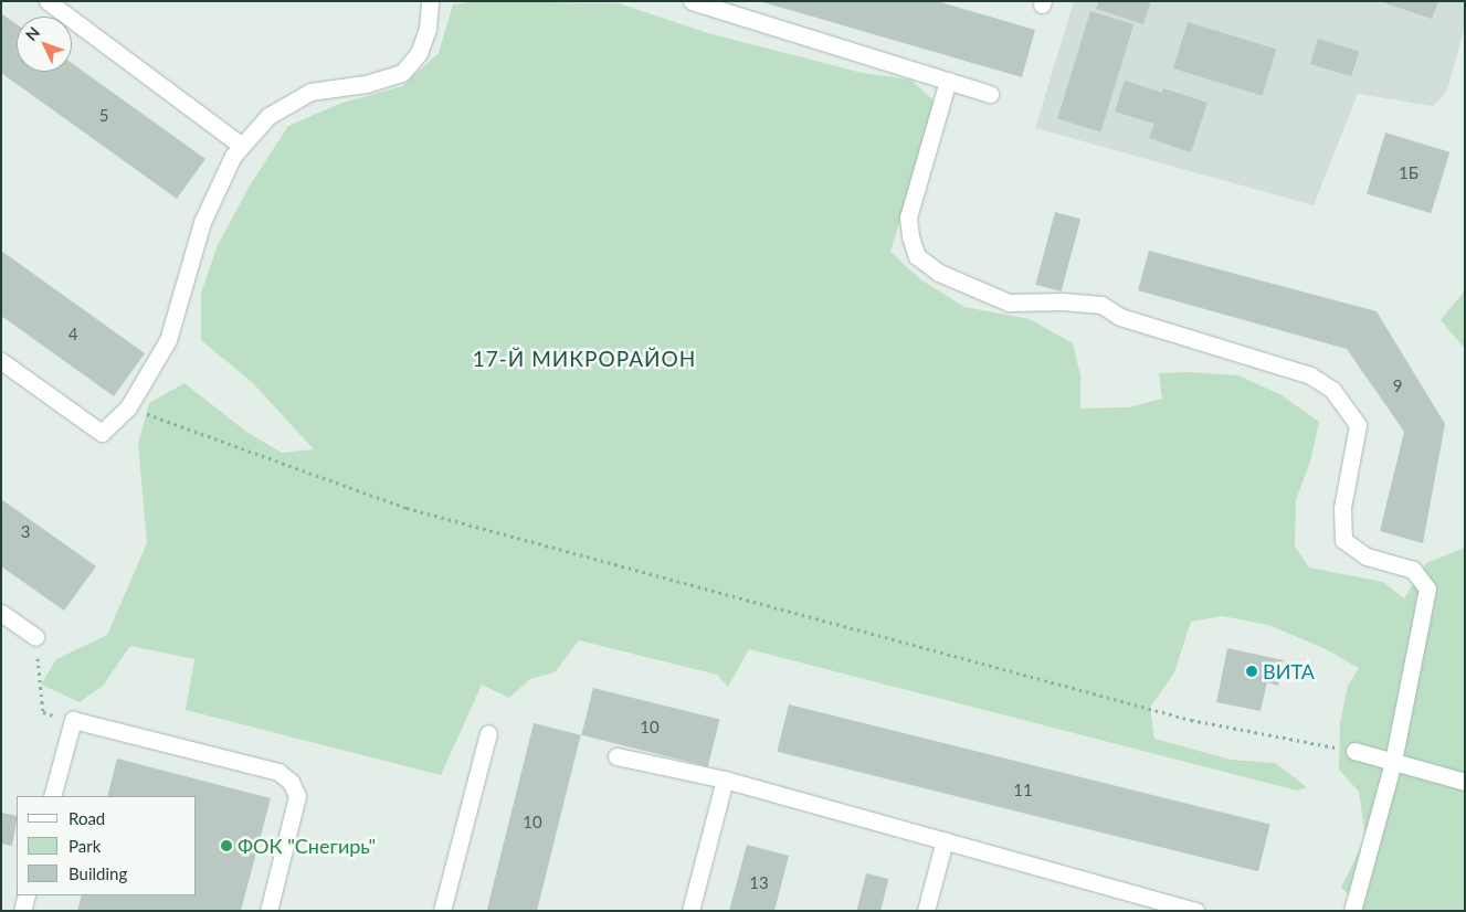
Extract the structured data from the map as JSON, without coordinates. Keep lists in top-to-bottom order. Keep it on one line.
{"districts":["17-Й МИКРОРАЙОН"],"places":["ВИТА","ФОК \"Снегирь\""],"house_numbers":["5","1Б","4","9","3","10","11","10","13"],"legend":["Road","Park","Building"],"north":"top left"}
